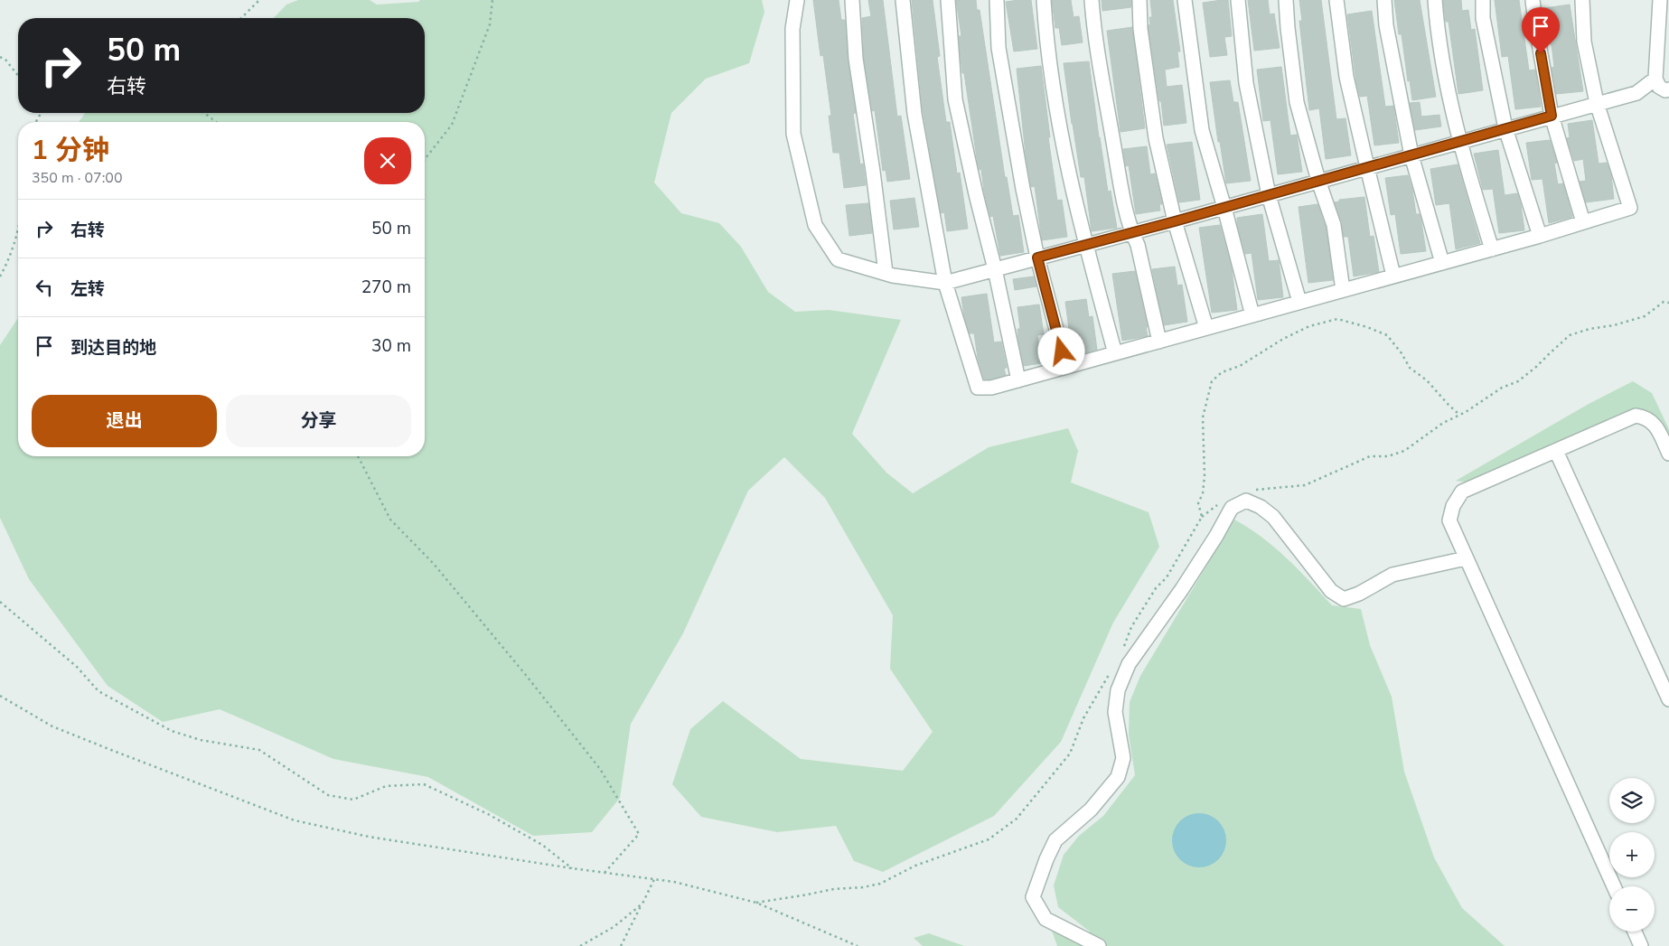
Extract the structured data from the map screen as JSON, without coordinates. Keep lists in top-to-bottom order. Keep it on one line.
{"page":{"turn":["50 m","右转"],"heading":["1 分钟","350 m · 07:00"],"list":[{"name":"右转","value":"50 m"},{"name":"左转","value":"270 m"},{"name":"到达目的地","value":"30 m"}],"buttons":["退出","分享"],"map_buttons":["+","−"]}}
